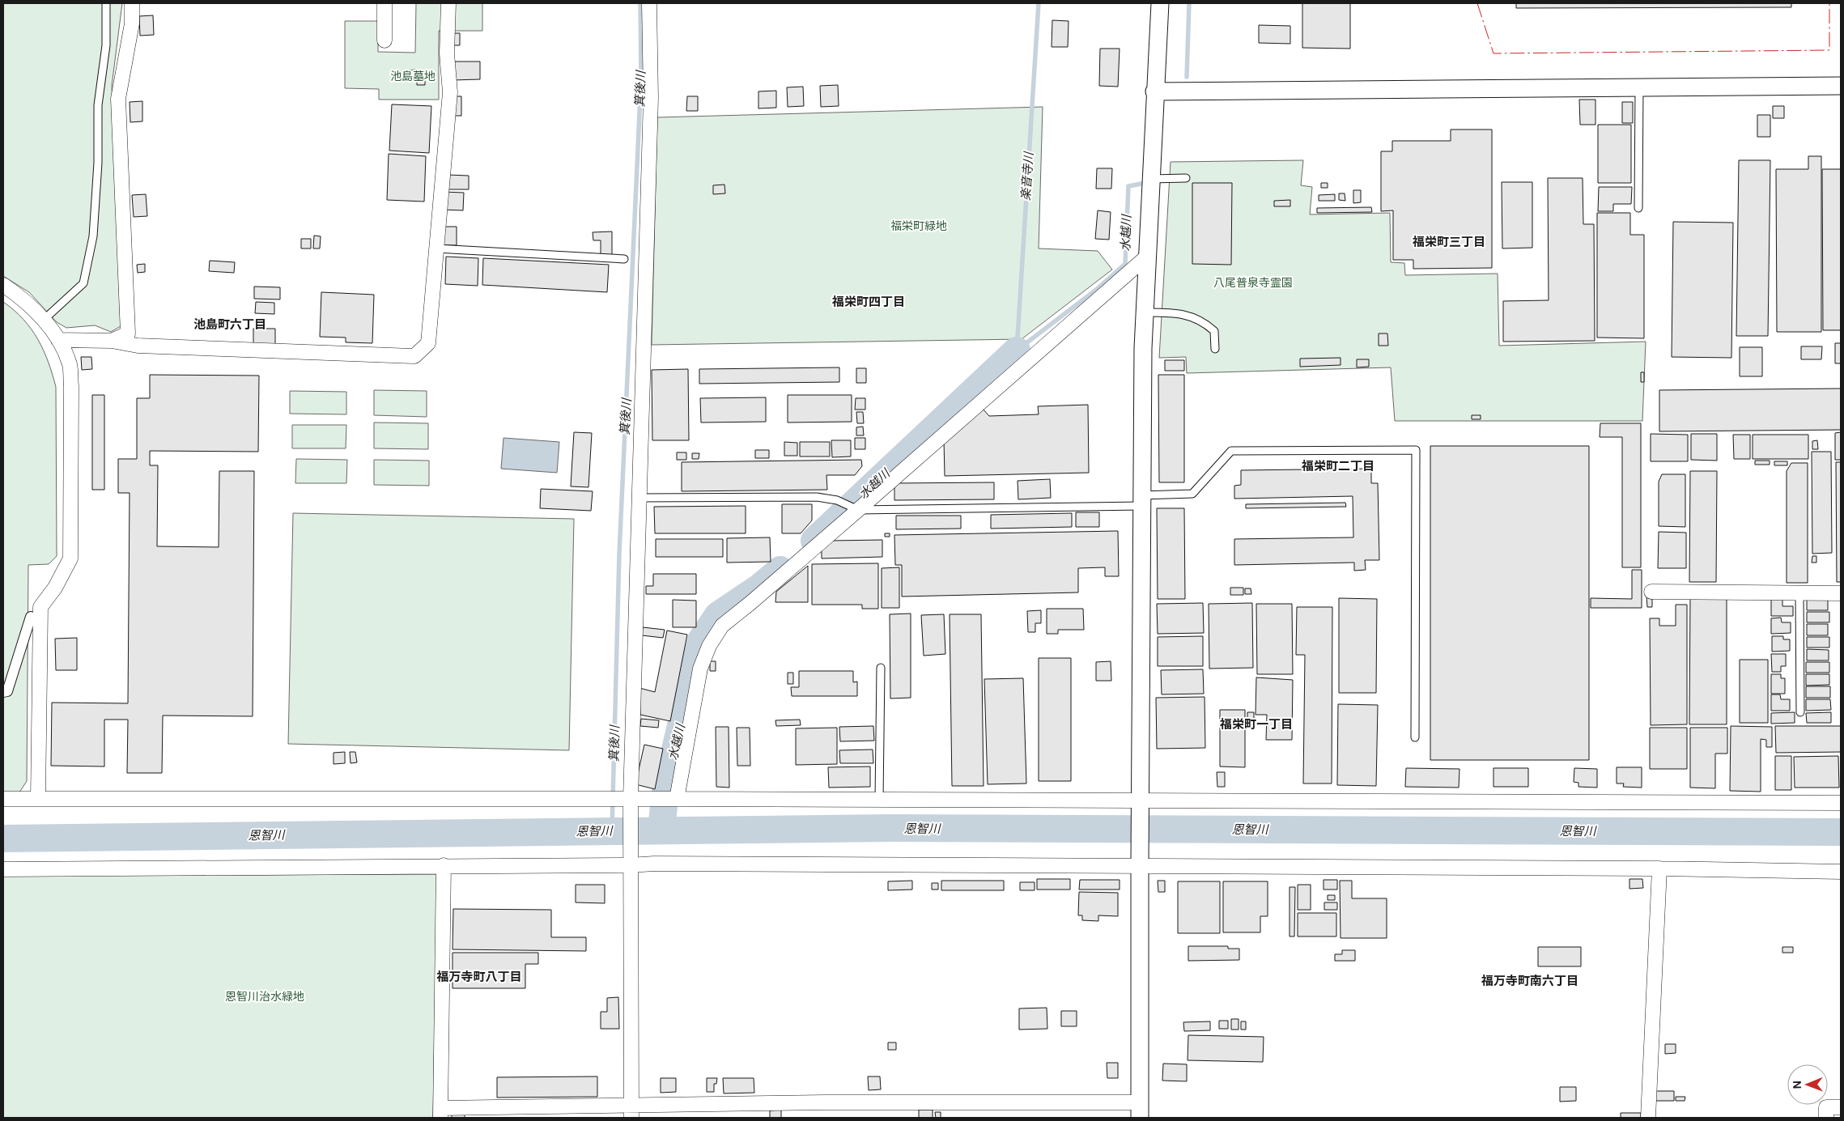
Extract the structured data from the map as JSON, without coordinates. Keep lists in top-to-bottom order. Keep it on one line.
{"districts":["福栄町三丁目","福栄町四丁目","池島町六丁目","福栄町二丁目","福栄町一丁目","福万寺町八丁目","福万寺町南六丁目"],"water":["箕後川","楽音寺川","水越川","恩智川"],"parks":["池島墓地","福栄町緑地","八尾普泉寺霊園","恩智川治水緑地"],"north":"left"}
